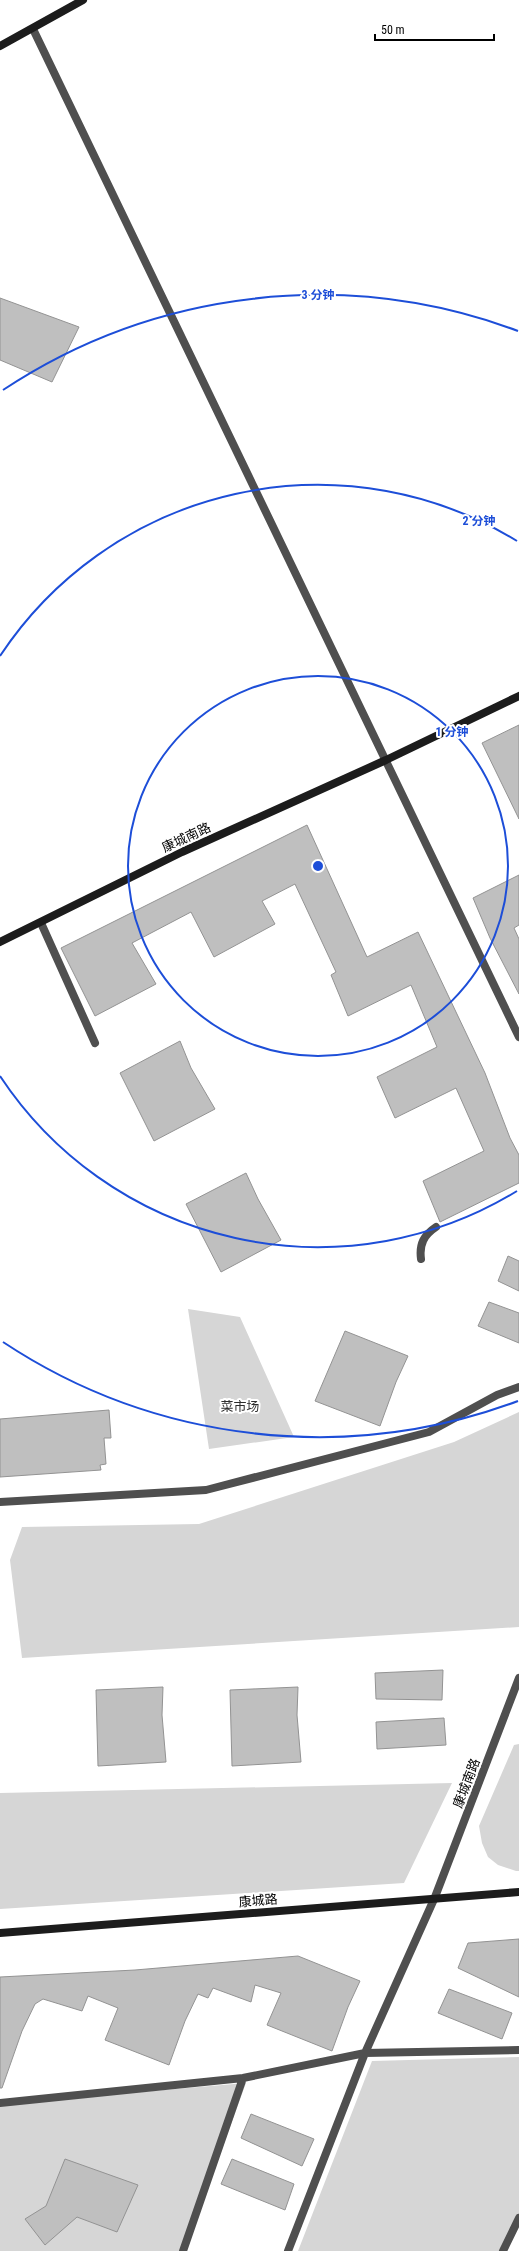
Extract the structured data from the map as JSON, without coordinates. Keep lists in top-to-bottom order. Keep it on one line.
{"streets":{"street":["康城南路","康城路"]},"crossings":[["康城南路","康城路"]],"parks":["菜市场"],"scale_bar":"50 m","rings":["3 分钟","2 分钟","1 分钟"]}
